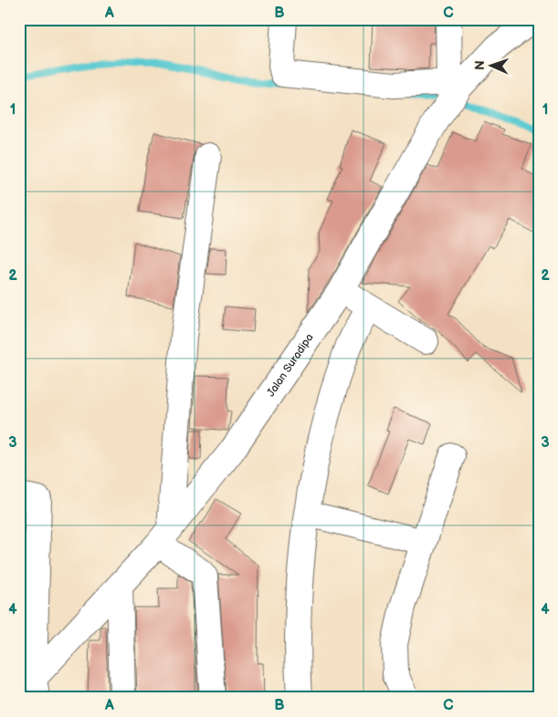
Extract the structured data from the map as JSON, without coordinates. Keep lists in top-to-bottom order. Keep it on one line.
{"streets":{"street":["Jalan Suradipa"]},"north":"left","grid":{"columns":["A","B","C"],"rows":["1","2","3","4"]}}
